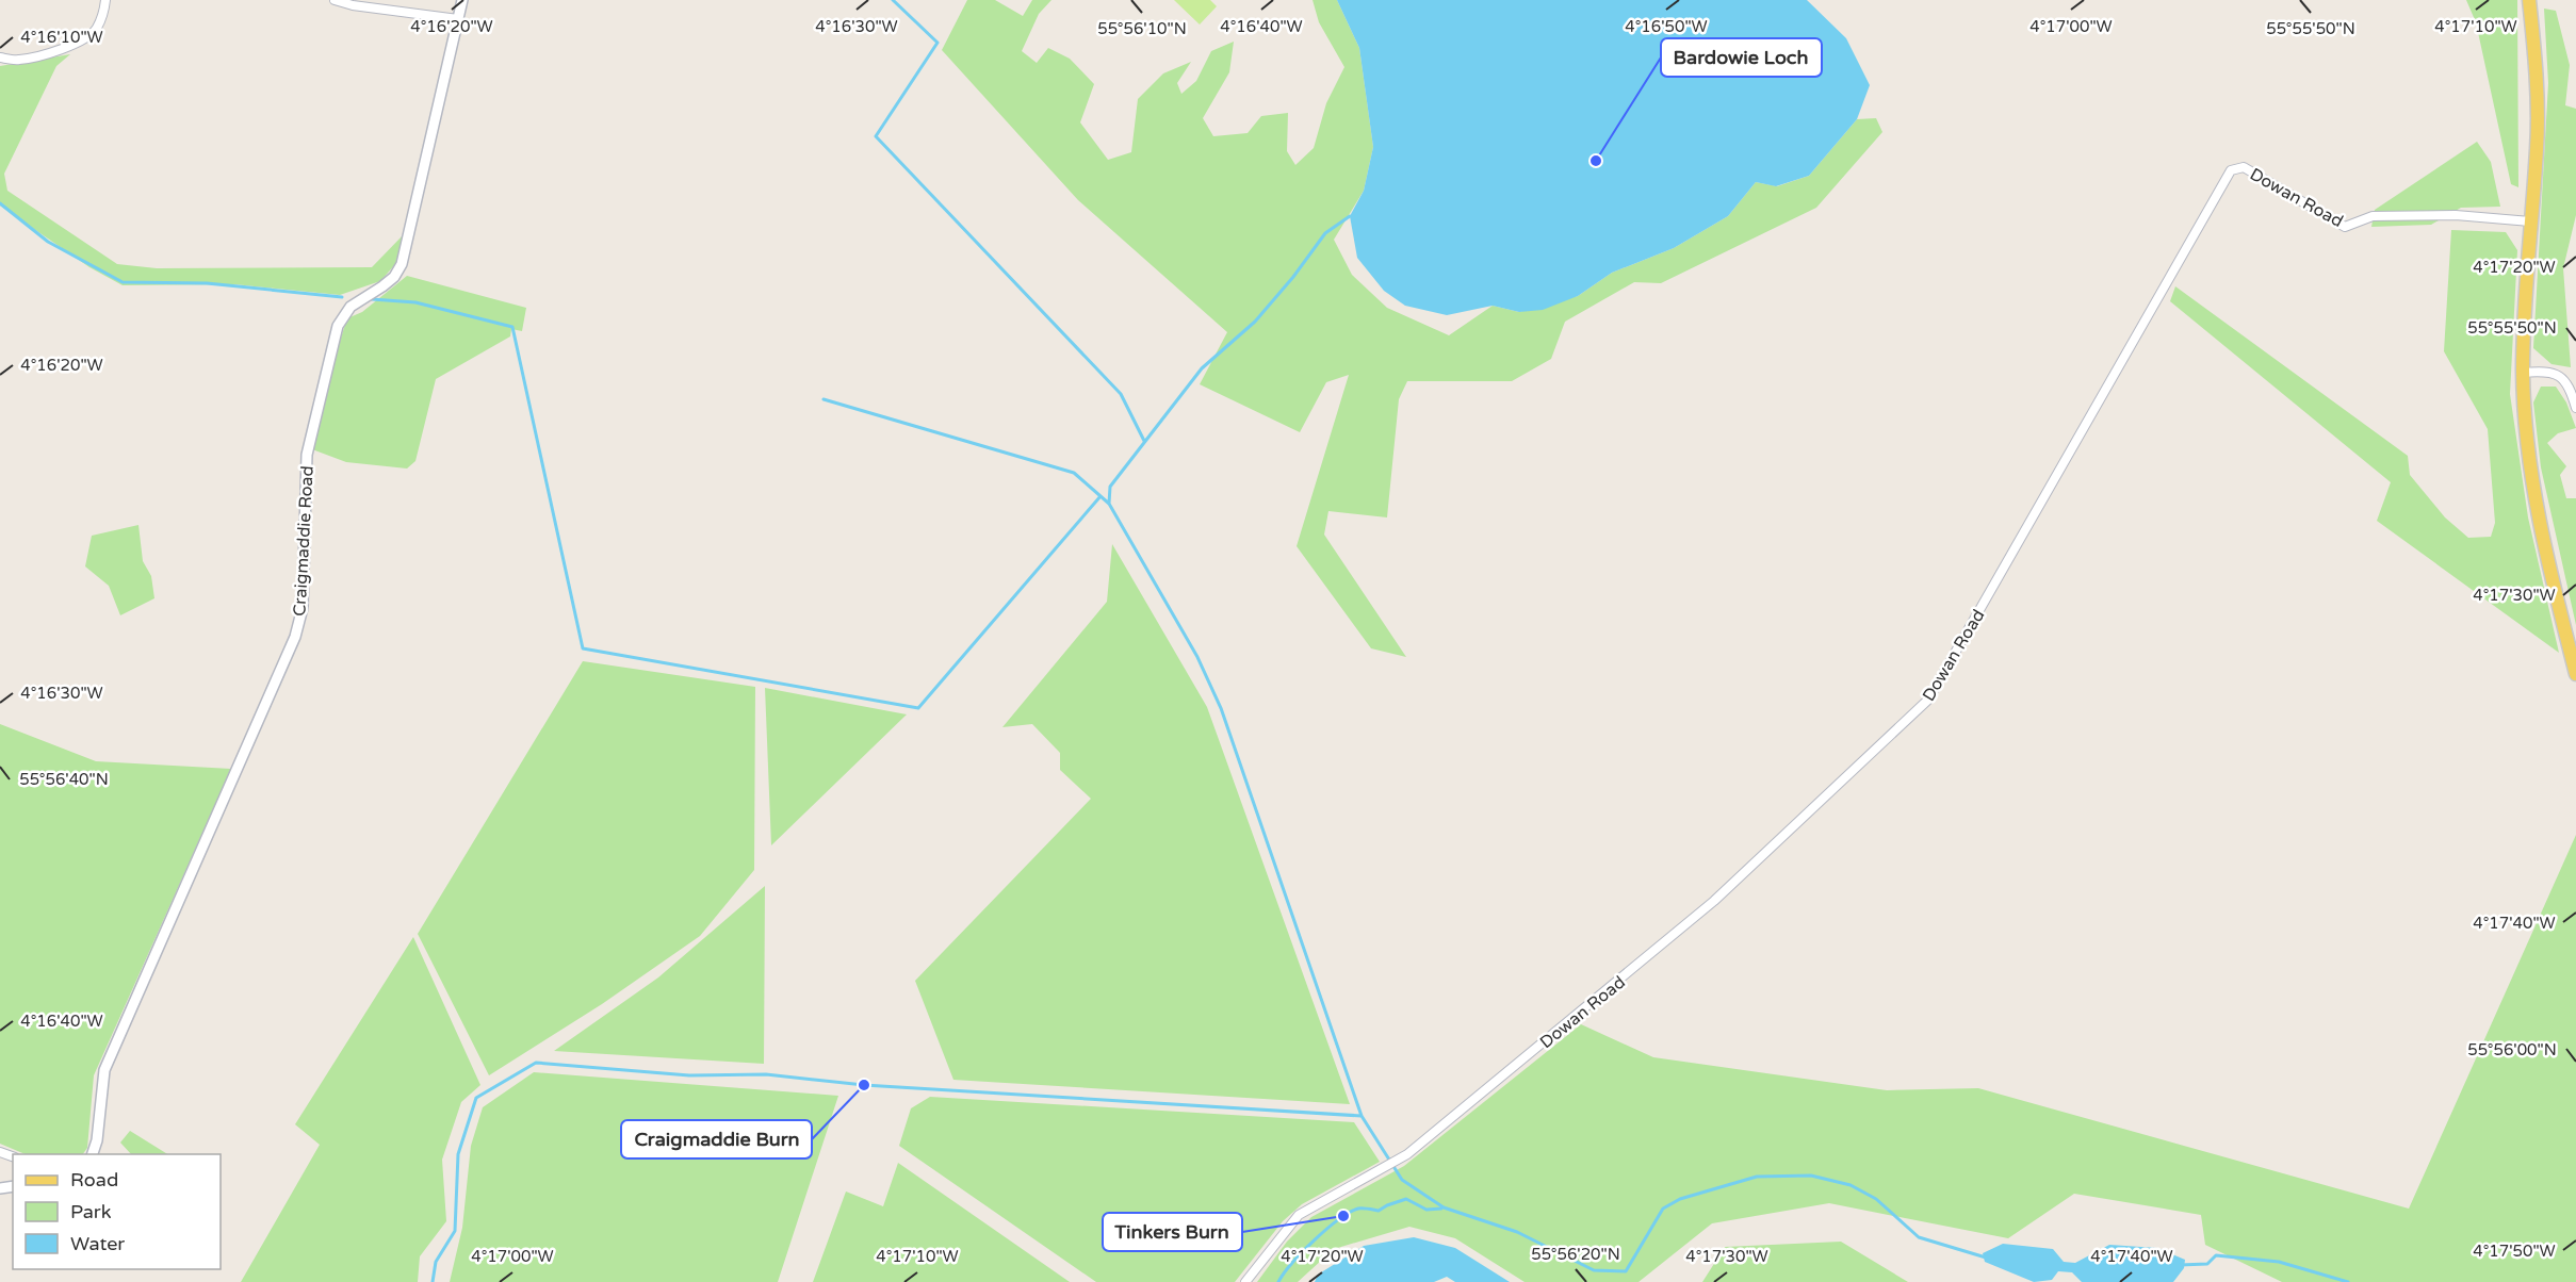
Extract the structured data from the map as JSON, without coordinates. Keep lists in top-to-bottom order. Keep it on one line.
{"streets":{"street":["Dowan Road","Craigmaddie Road"]},"places":["Bardowie Loch","Craigmaddie Burn","Tinkers Burn"],"legend":["Road","Park","Water"],"coordinates":["4°16'20\"W","4°16'30\"W","4°16'40\"W","4°16'50\"W","4°17'00\"W","4°17'10\"W","55°56'10\"N","55°55'50\"N","4°16'10\"W","4°17'20\"W","4°17'30\"W","55°56'40\"N","4°17'40\"W","55°56'00\"N","4°17'50\"W","55°56'20\"N"]}
